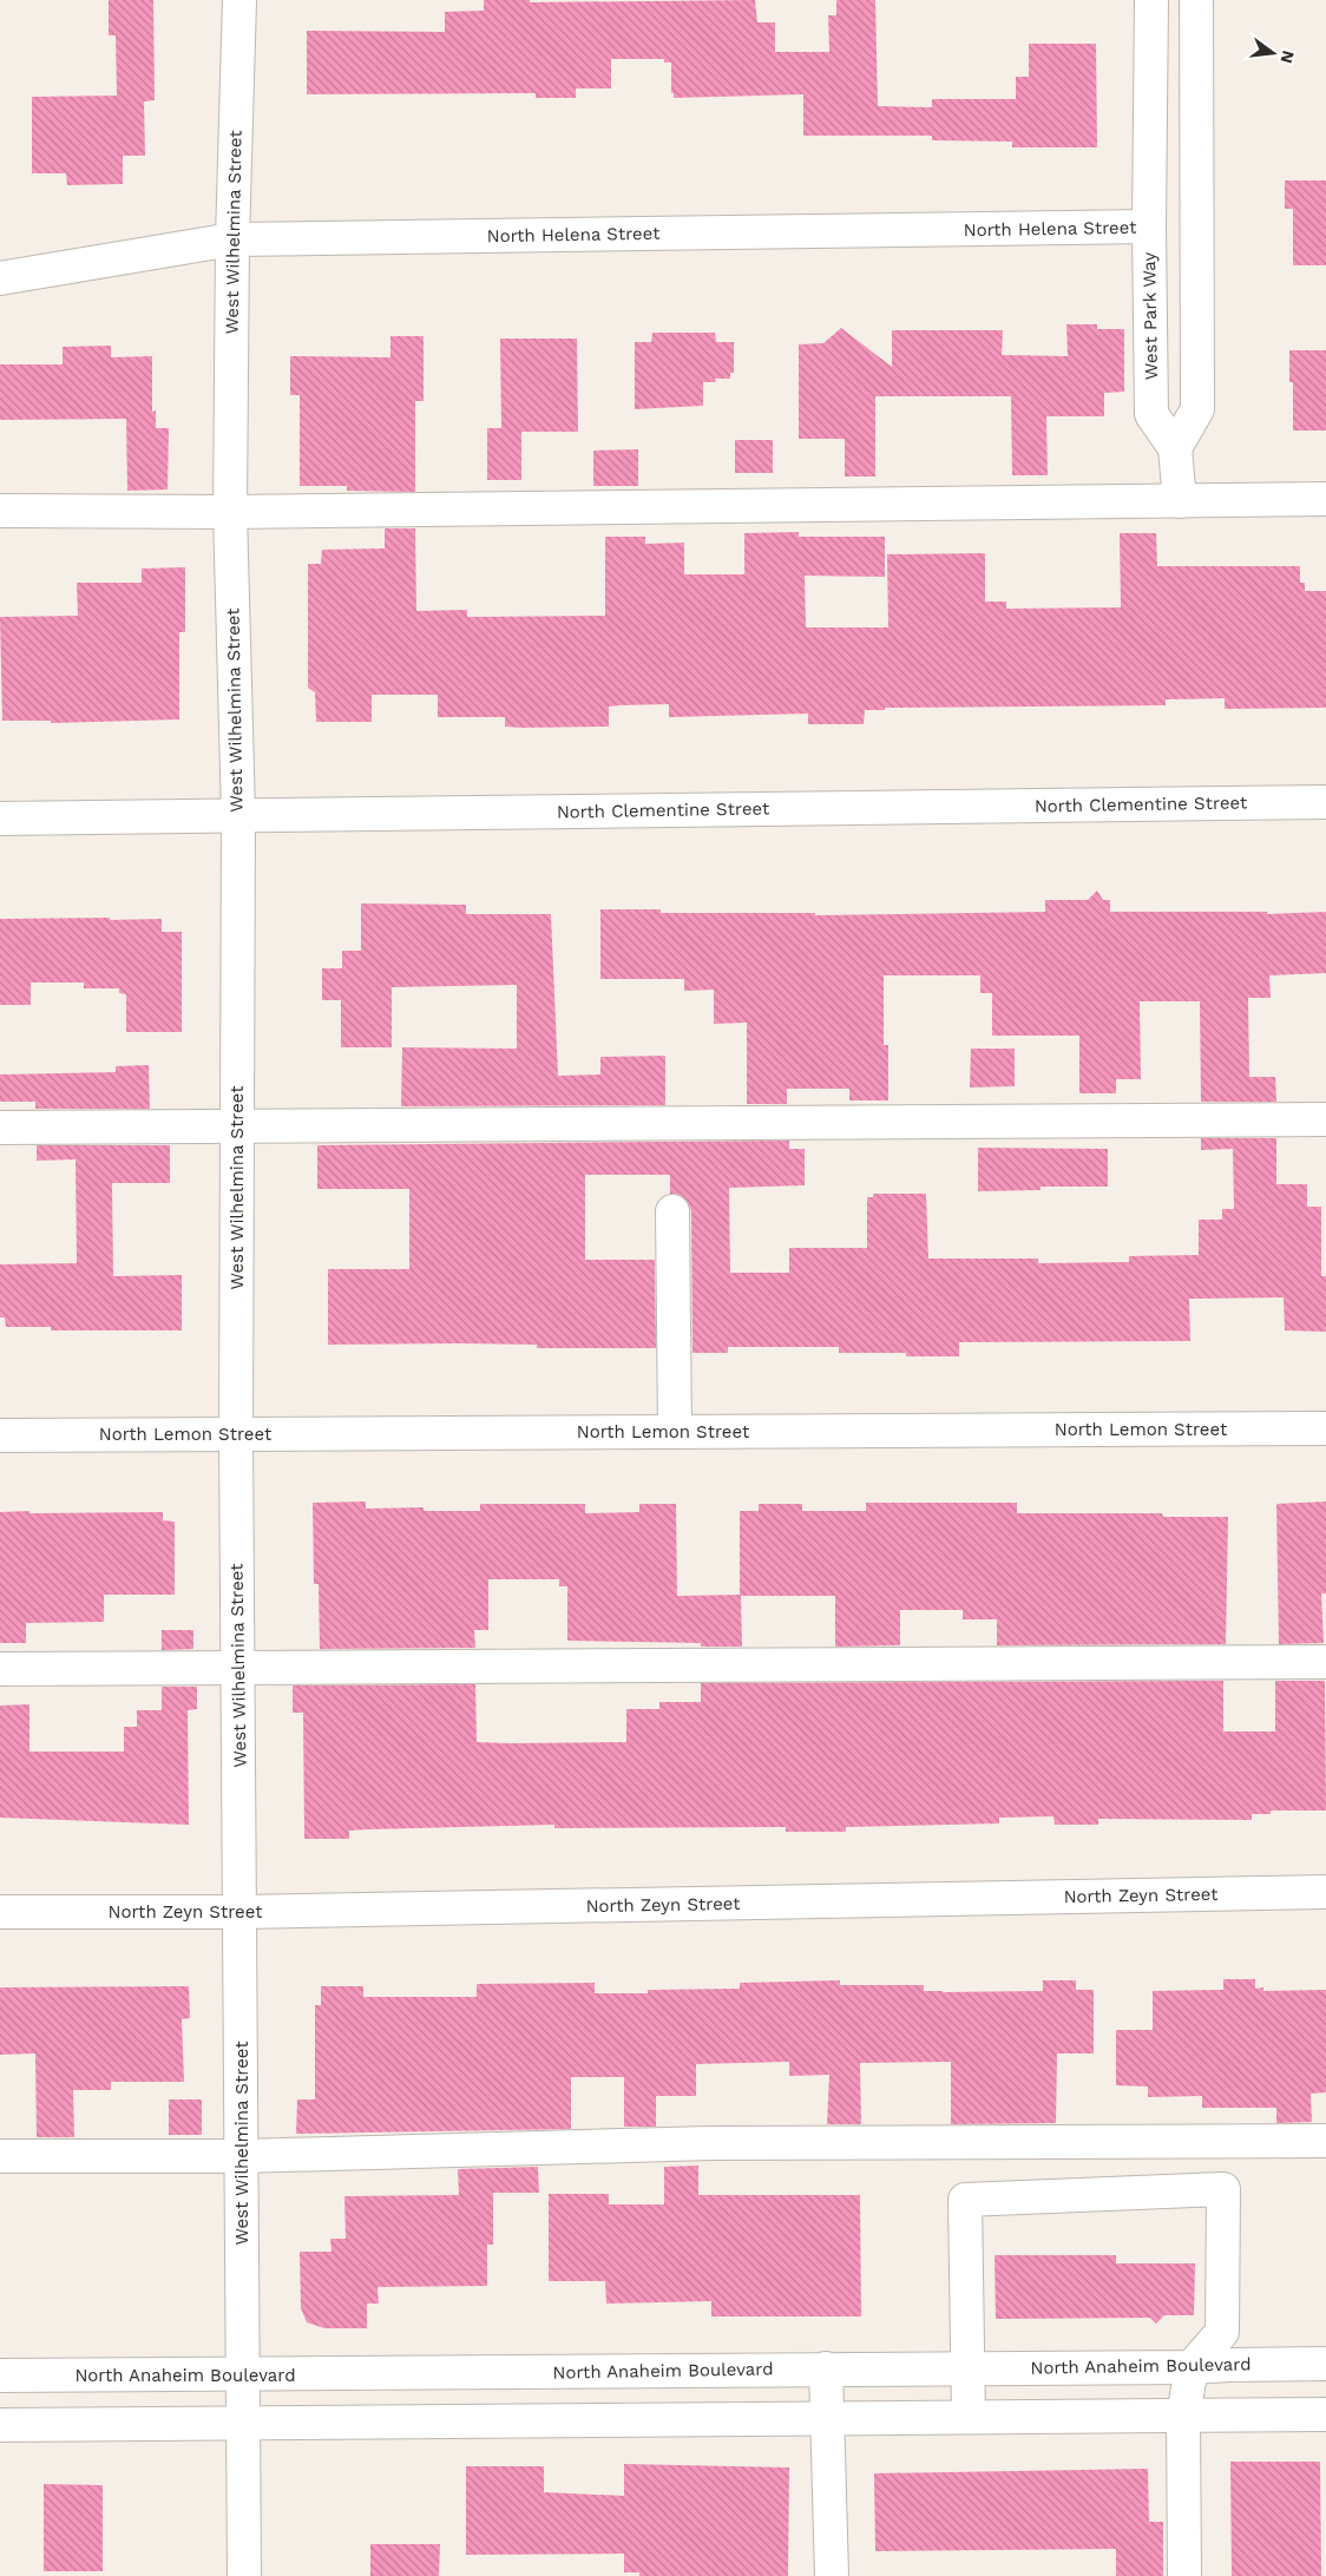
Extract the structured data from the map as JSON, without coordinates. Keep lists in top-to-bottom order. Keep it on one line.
{"streets":{"street":["North Helena Street","West Wilhelmina Street","West Park Way","North Clementine Street","North Lemon Street","North Zeyn Street","North Anaheim Boulevard"]},"crossings":[["North Helena Street","West Wilhelmina Street"],["North Helena Street","West Park Way"],["West Wilhelmina Street","North Clementine Street"],["West Wilhelmina Street","North Lemon Street"],["West Wilhelmina Street","North Zeyn Street"],["West Wilhelmina Street","North Anaheim Boulevard"]],"north":"right"}
